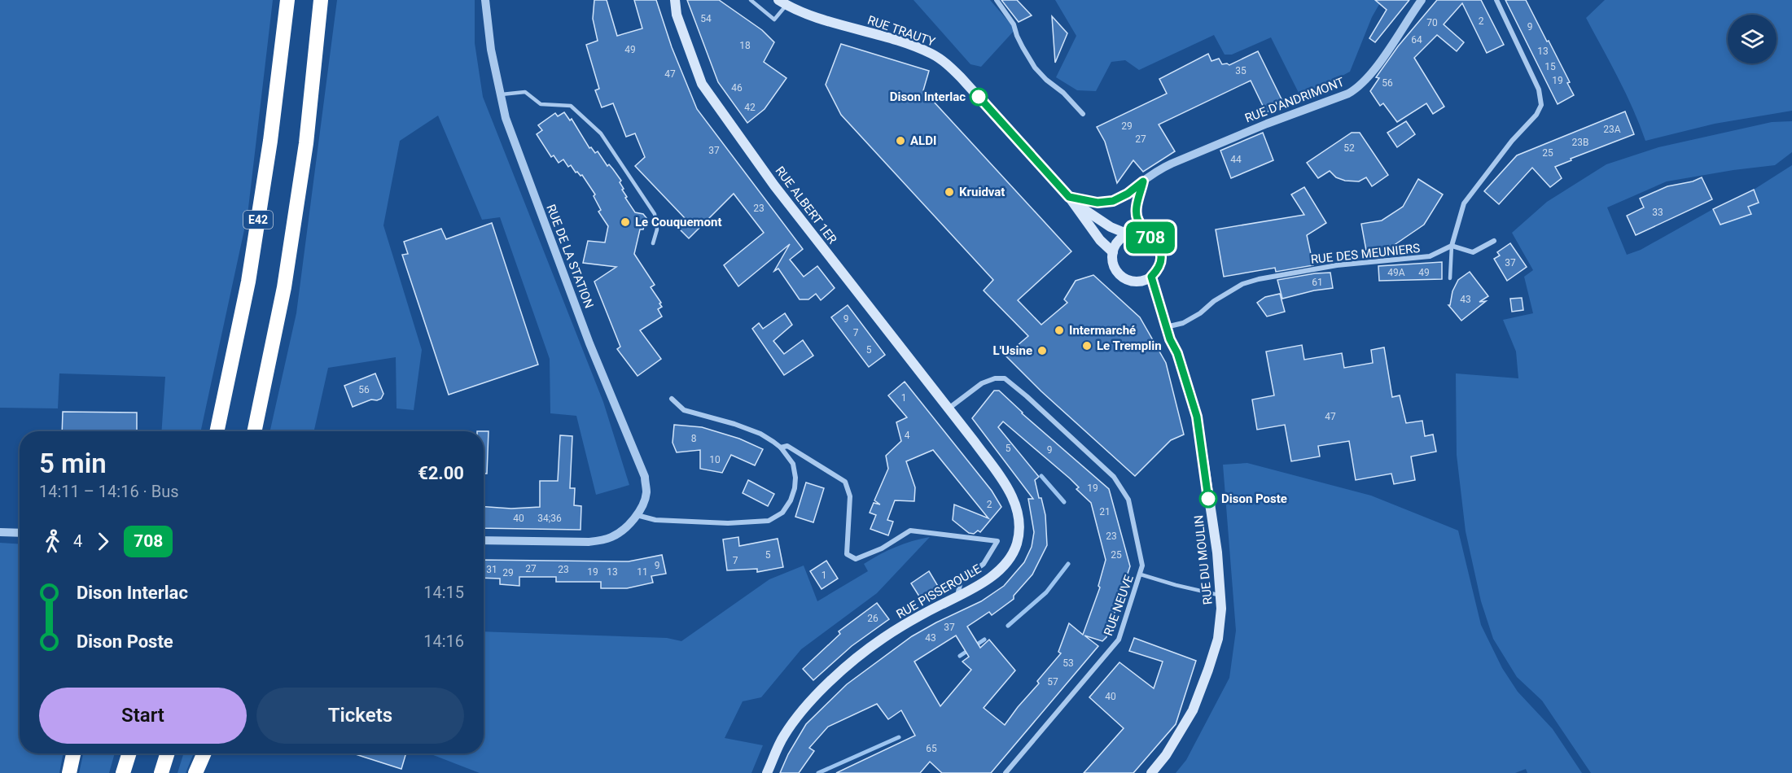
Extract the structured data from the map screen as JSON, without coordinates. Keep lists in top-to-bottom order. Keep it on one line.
{"streets":{"highway":["E42"],"main road":["RUE TRAUTY","RUE ALBERT 1ER","RUE DU MOULIN","RUE PISSEROULE"],"street":["RUE D'ANDRIMONT","RUE DES MEUNIERS","RUE DE LA STATION","RUE NEUVE"]},"crossings":[["RUE TRAUTY","RUE D'ANDRIMONT"],["RUE TRAUTY","RUE DU MOULIN"],["RUE ALBERT 1ER","RUE PISSEROULE"],["RUE ALBERT 1ER","RUE NEUVE"],["RUE DES MEUNIERS","RUE DU MOULIN"],["RUE PISSEROULE","RUE NEUVE"]],"places":["Dison Interlac","ALDI","Kruidvat","Le Couquemont","Intermarché","Le Tremplin","L'Usine","Dison Poste"],"lines":["bus line 708"],"house_numbers":["54","2","70","9","64","18","49","13","15","35","47","19","56","46","42","29","23A","27","23B","52","37","25","44","23","33","37","49A","49","61","43","9","7","5","56","1","47","4","8","5","9","10","19","2","21","40","34;36","23","5","25","7","9","27","31","23","19","13","11","29","1","26","37","43","53","57","40","65"],"page":{"on_map":"708","heading":["5 min","14:11 – 14:16 · Bus","€2.00"],"legs":["4","708"],"list":[{"name":"Dison Interlac","value":"14:15"},{"name":"Dison Poste","value":"14:16"}],"buttons":["Start","Tickets"]}}
